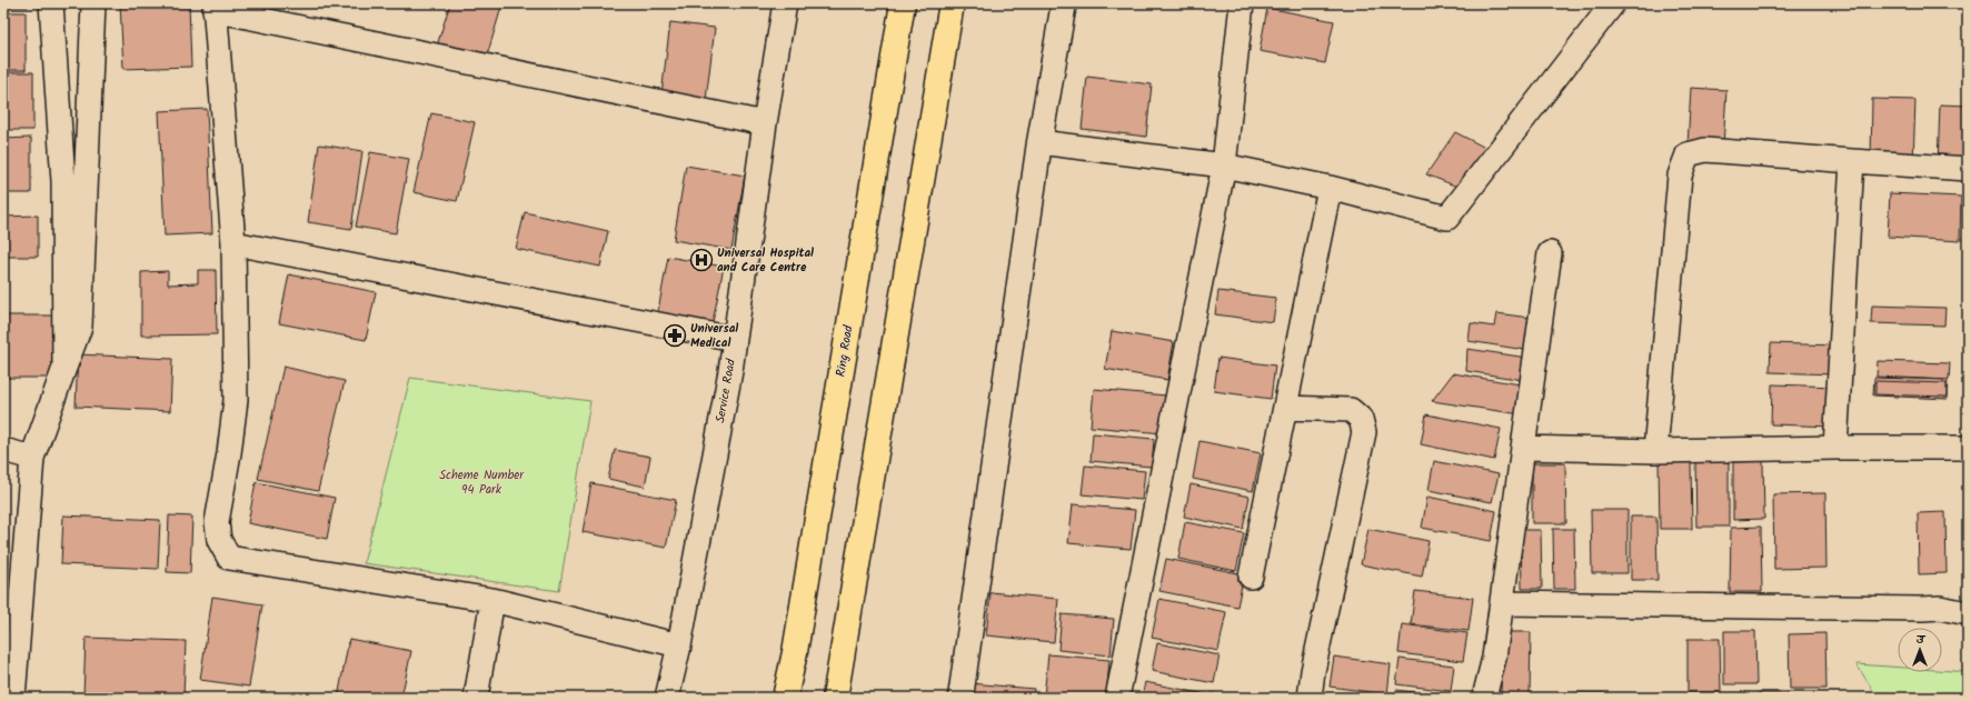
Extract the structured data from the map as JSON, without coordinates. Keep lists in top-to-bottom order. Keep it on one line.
{"streets":{"main road":["Ring Road"],"street":["Service Road"]},"parks":["Scheme Number 94 Park"],"places":{"hospital":["Universal Hospital and Care Centre"],"pharmacy":["Universal Medical"]},"north":"top"}
